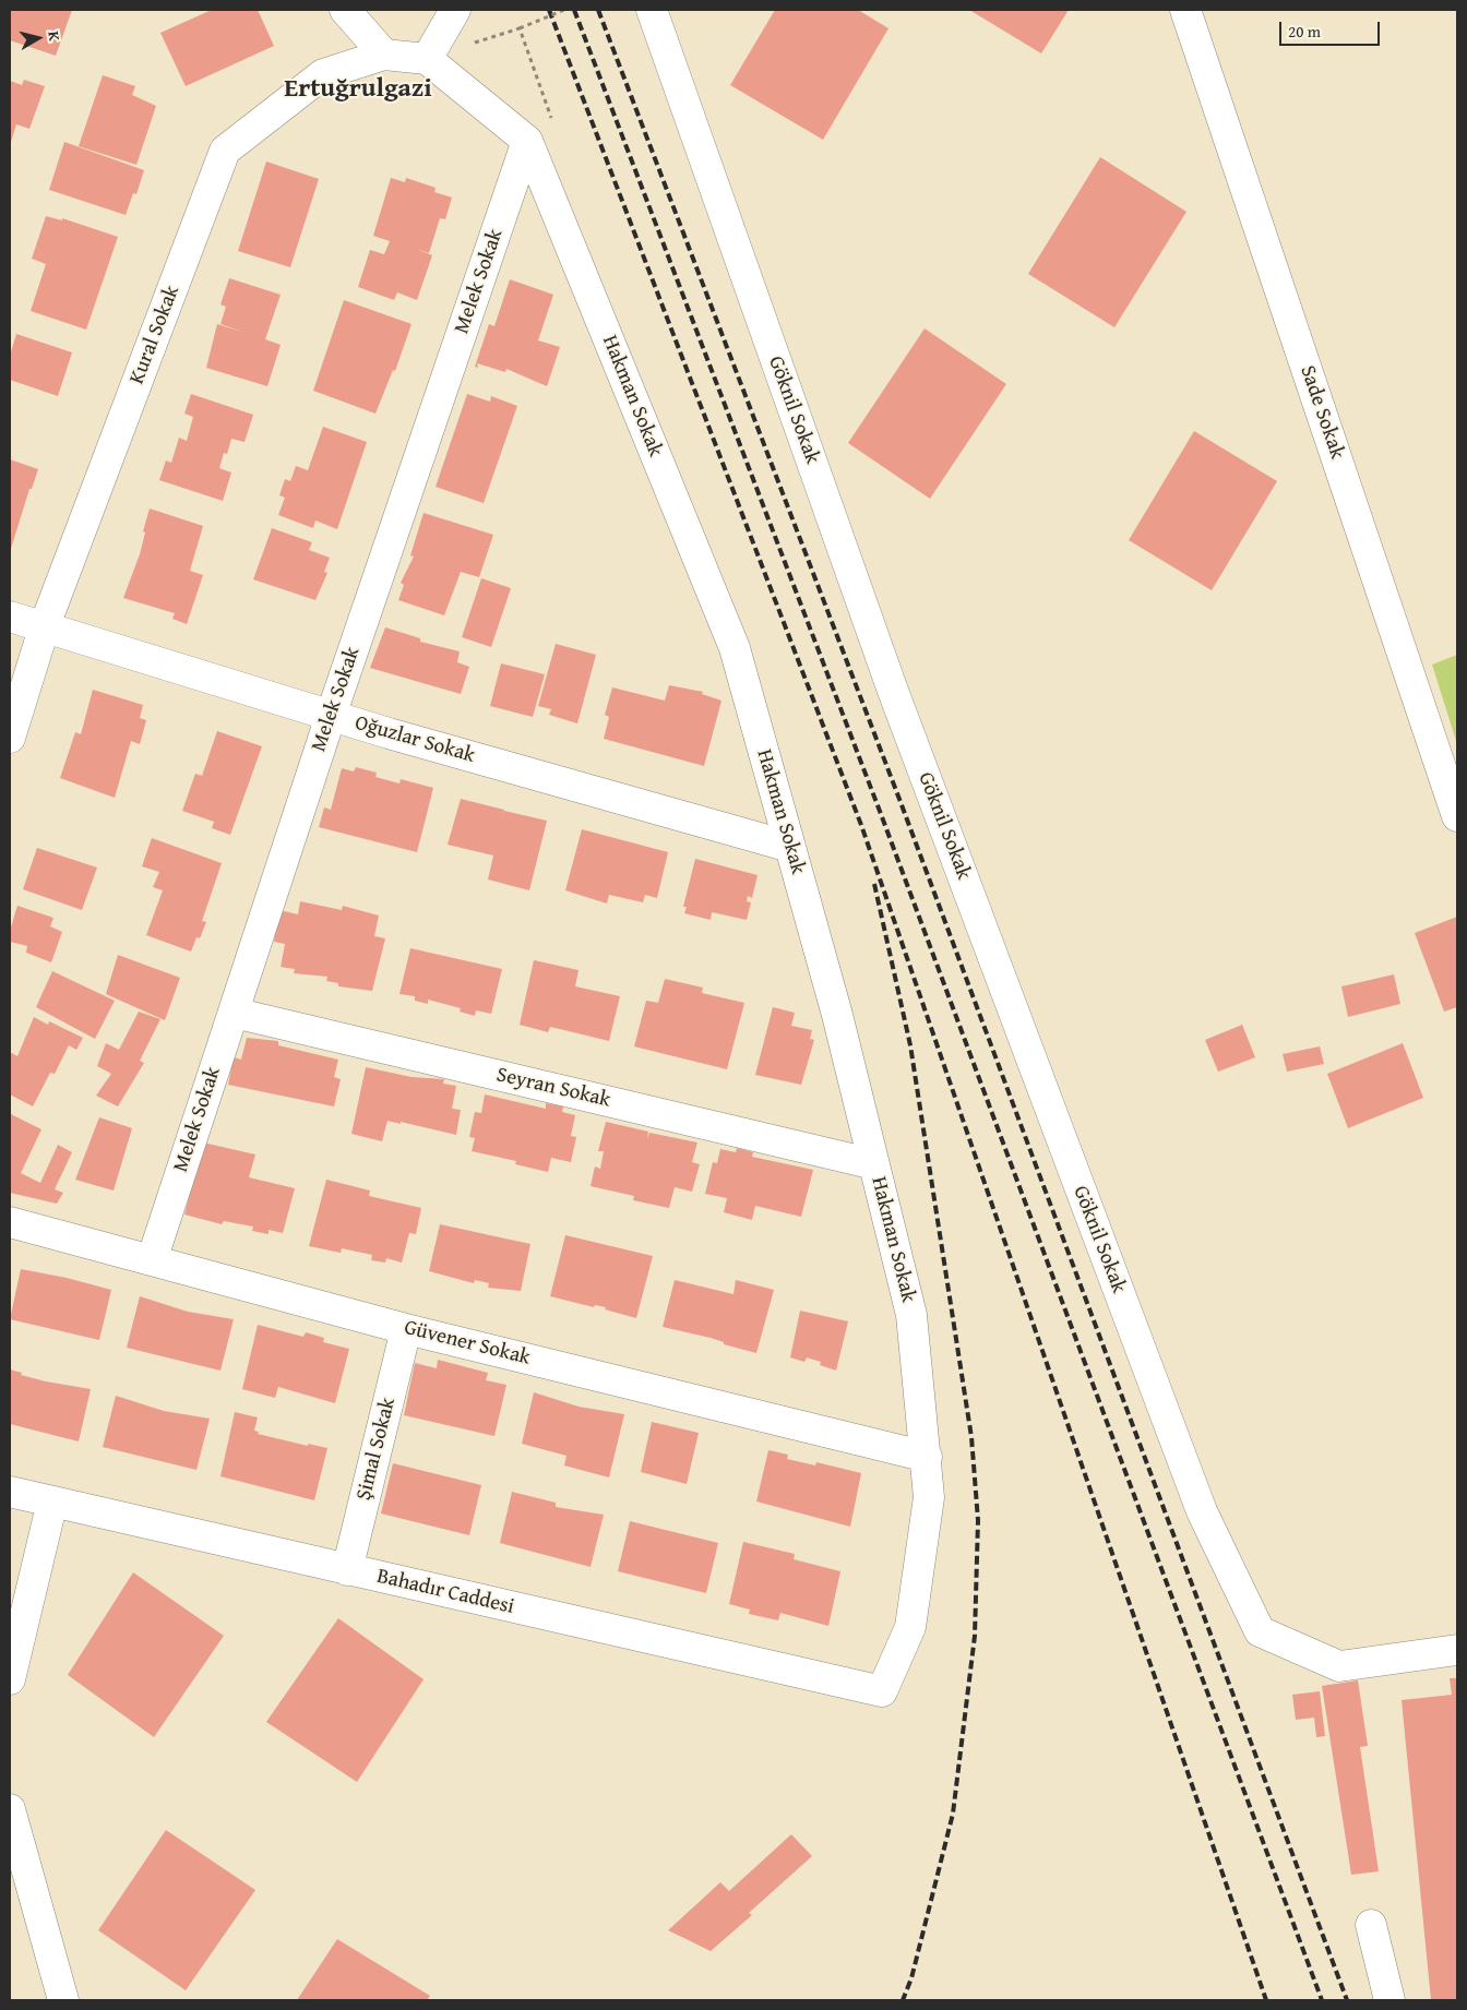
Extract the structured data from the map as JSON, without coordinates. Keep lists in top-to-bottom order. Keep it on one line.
{"streets":{"street":["Melek Sokak","Kural Sokak","Hakman Sokak","Göknil Sokak","Sade Sokak","Oğuzlar Sokak","Seyran Sokak","Güvener Sokak","Şimal Sokak","Bahadır Caddesi"]},"crossings":[["Melek Sokak","Hakman Sokak"],["Melek Sokak","Oğuzlar Sokak"],["Melek Sokak","Seyran Sokak"],["Melek Sokak","Güvener Sokak"],["Kural Sokak","Hakman Sokak"],["Kural Sokak","Oğuzlar Sokak"],["Hakman Sokak","Oğuzlar Sokak"],["Hakman Sokak","Seyran Sokak"],["Hakman Sokak","Güvener Sokak"],["Hakman Sokak","Bahadır Caddesi"],["Güvener Sokak","Şimal Sokak"],["Şimal Sokak","Bahadır Caddesi"]],"districts":["Ertuğrulgazi"],"scale_bar":"20 m","north":"right"}
